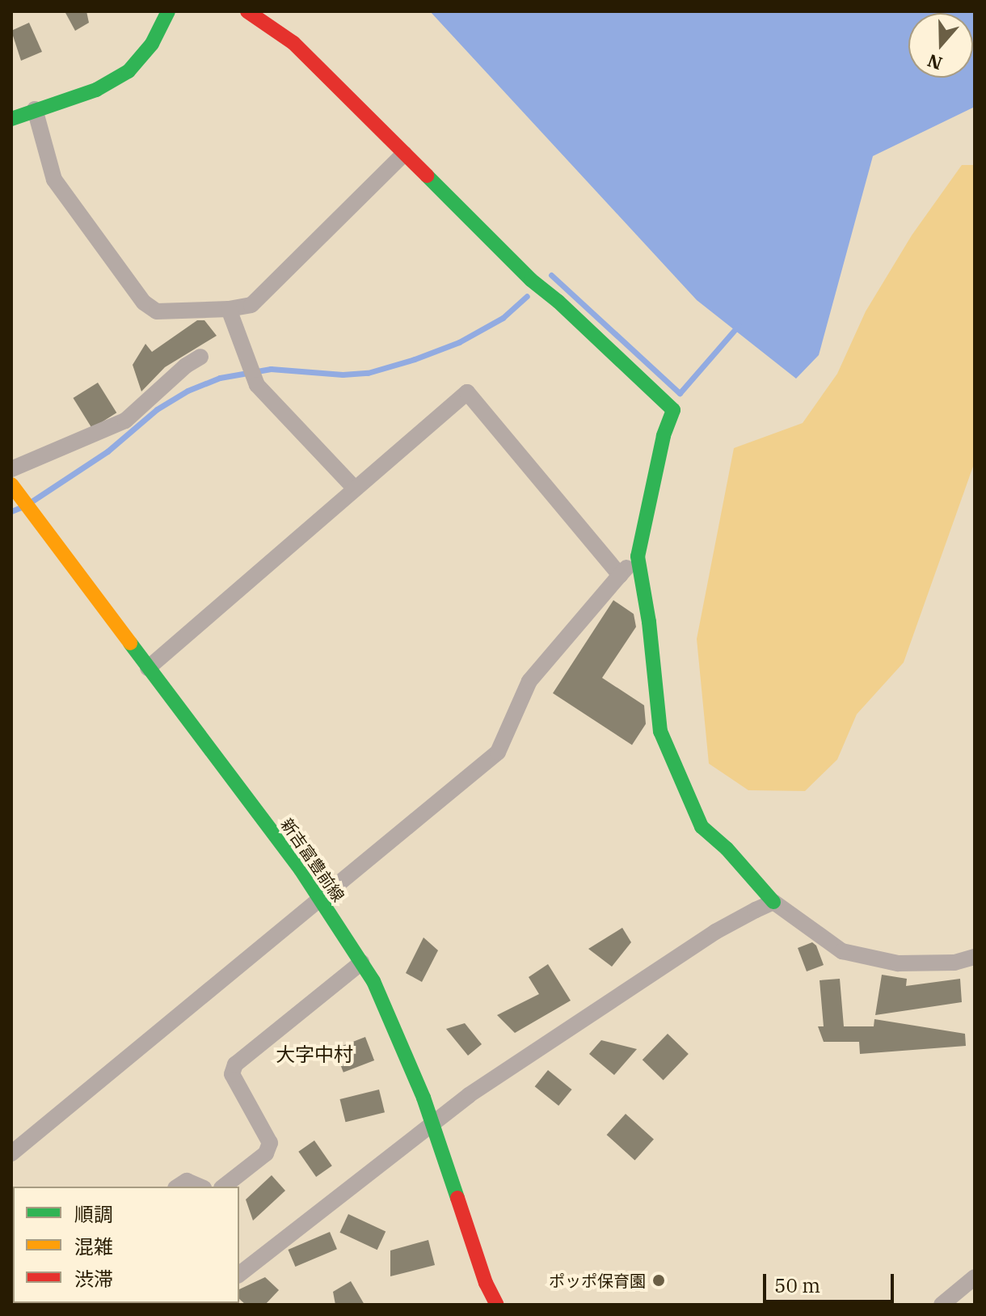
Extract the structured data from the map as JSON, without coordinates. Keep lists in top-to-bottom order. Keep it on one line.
{"streets":{"main road":["新吉富豊前線"]},"districts":["大字中村"],"places":["ポッポ保育園"],"legend":["順調","混雑","渋滞"],"scale_bar":"50 m","north":"bottom"}
